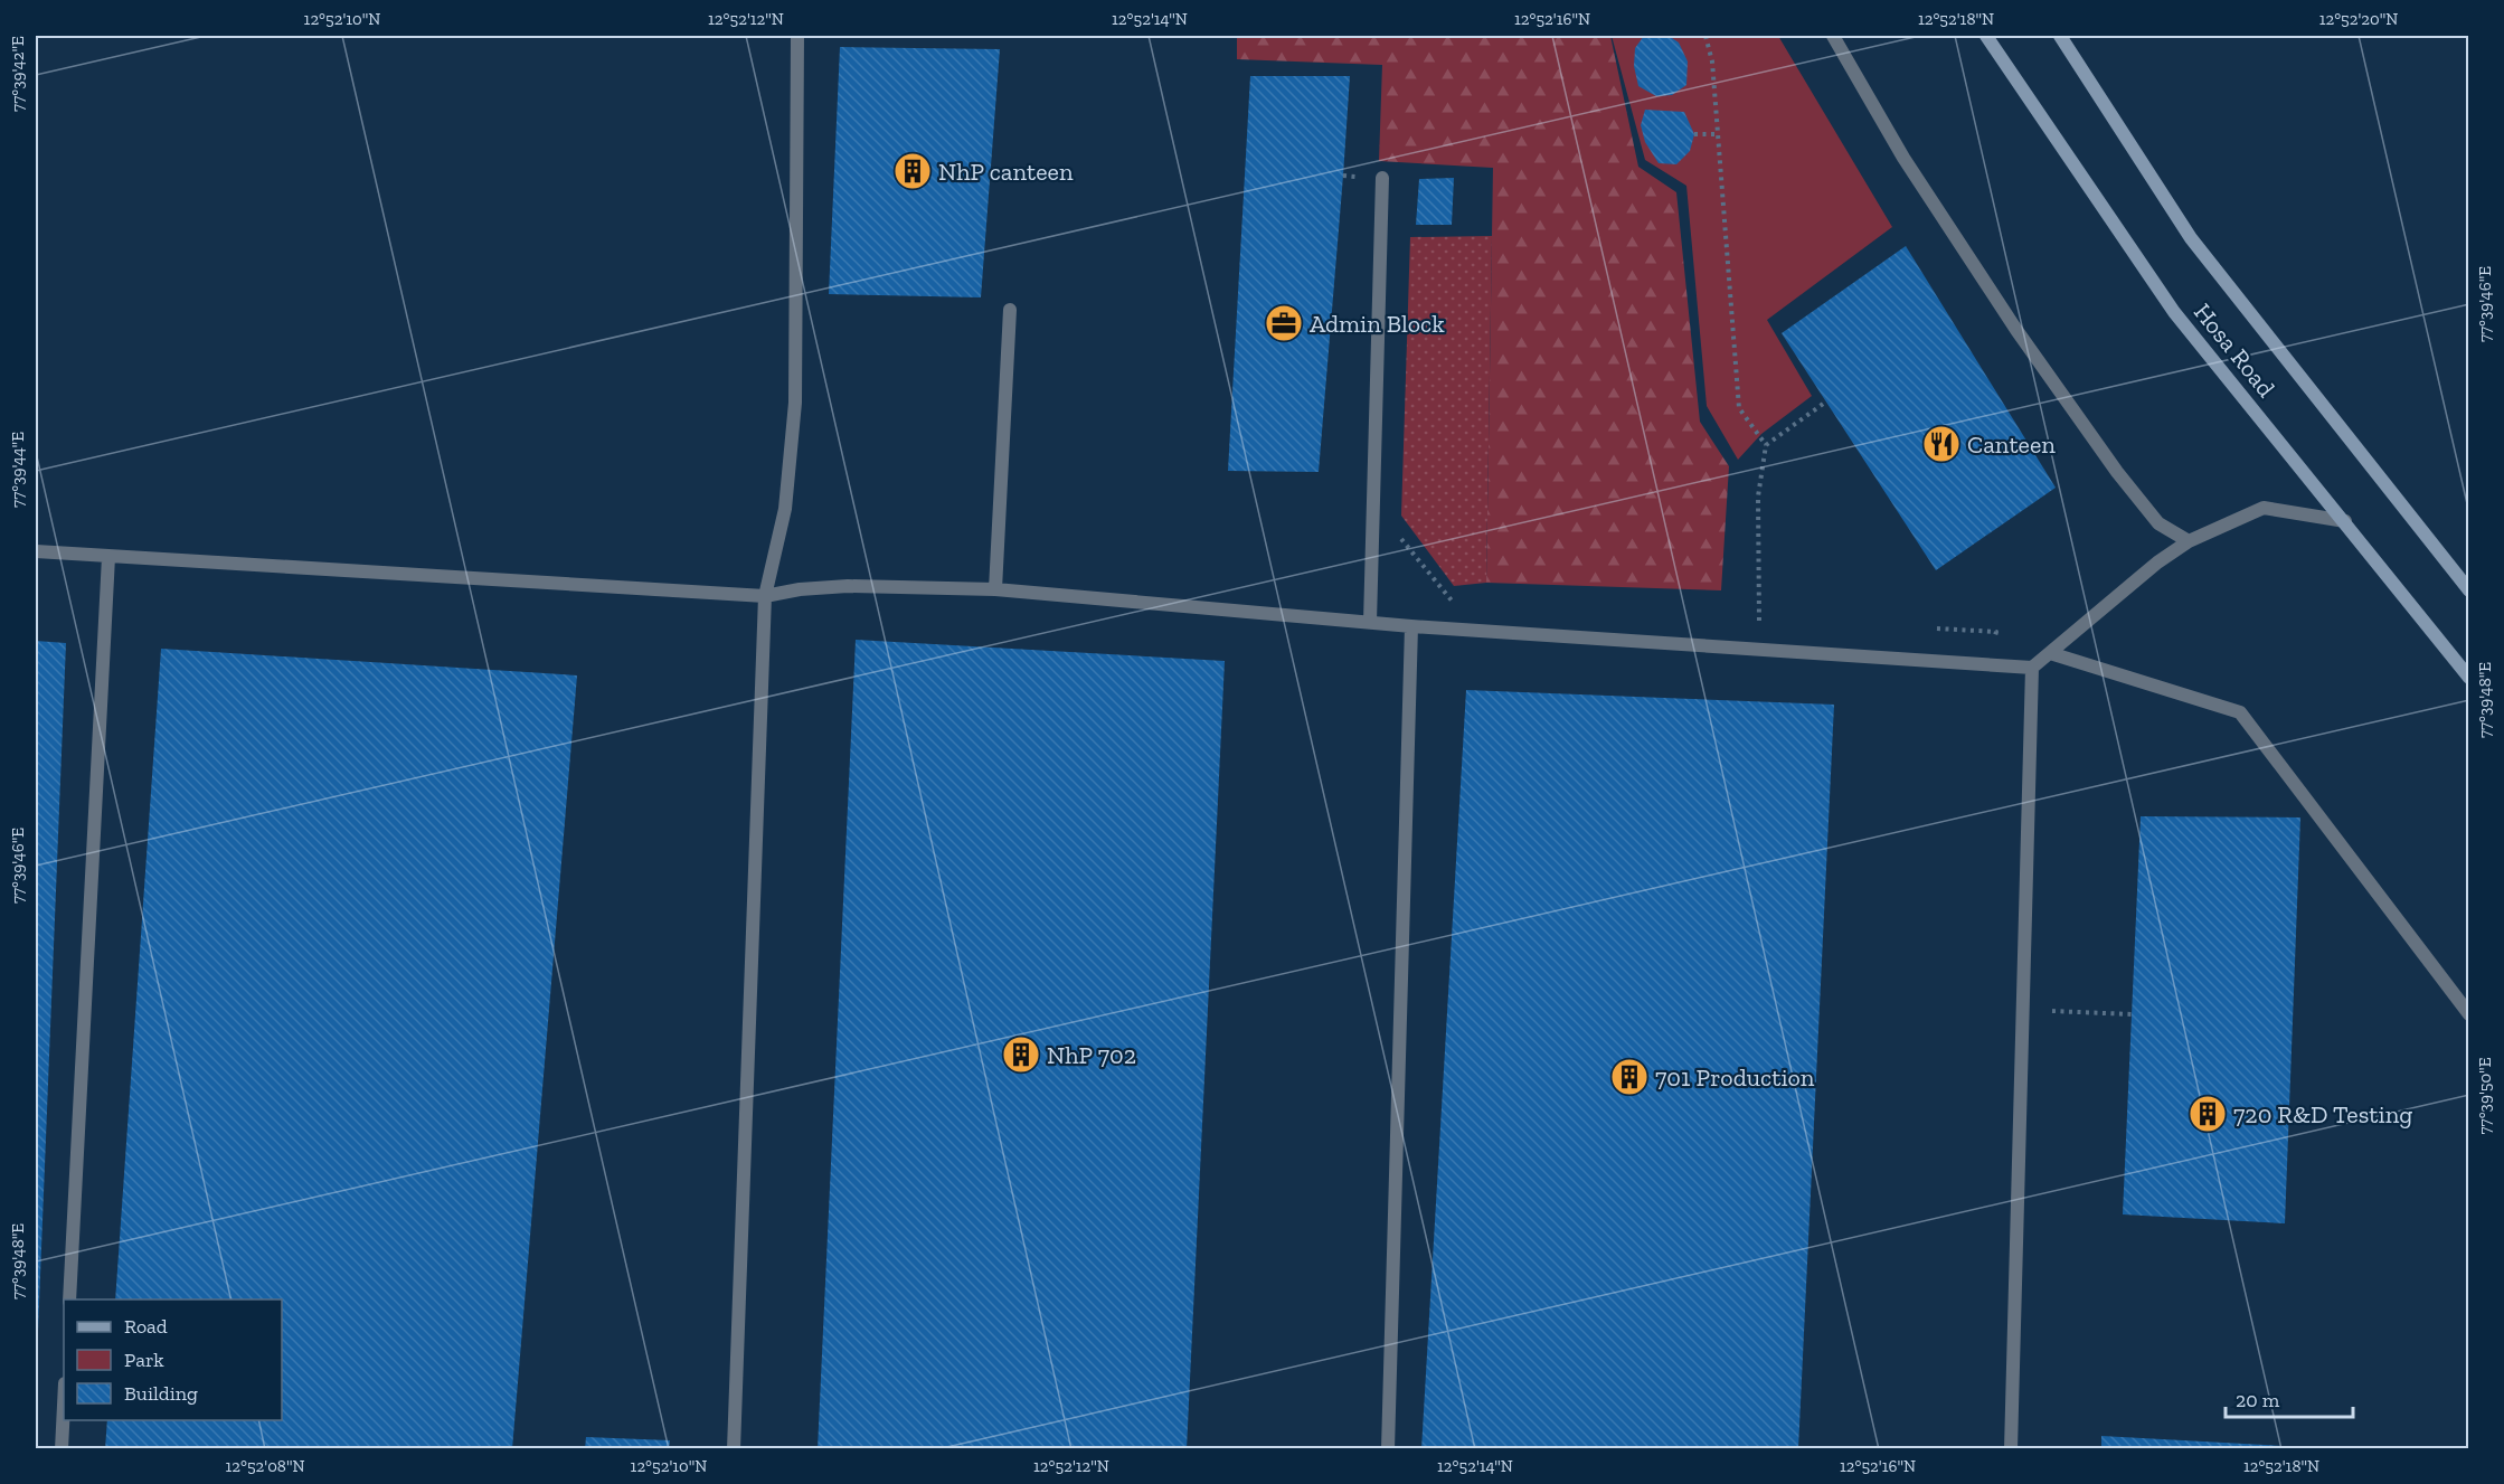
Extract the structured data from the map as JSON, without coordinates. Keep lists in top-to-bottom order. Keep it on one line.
{"streets":{"main road":["Hosa Road"]},"places":{"building":["NhP canteen","NhP 702","701 Production","720 R&D Testing"],"office":["Admin Block"],"restaurant":["Canteen"]},"legend":["Road","Park","Building"],"scale_bar":"20 m","coordinates":["12°52'10\"N","12°52'12\"N","12°52'14\"N","12°52'16\"N","12°52'18\"N","12°52'20\"N","77°39'42\"E","77°39'46\"E","77°39'44\"E","77°39'48\"E","77°39'50\"E","12°52'08\"N"]}
